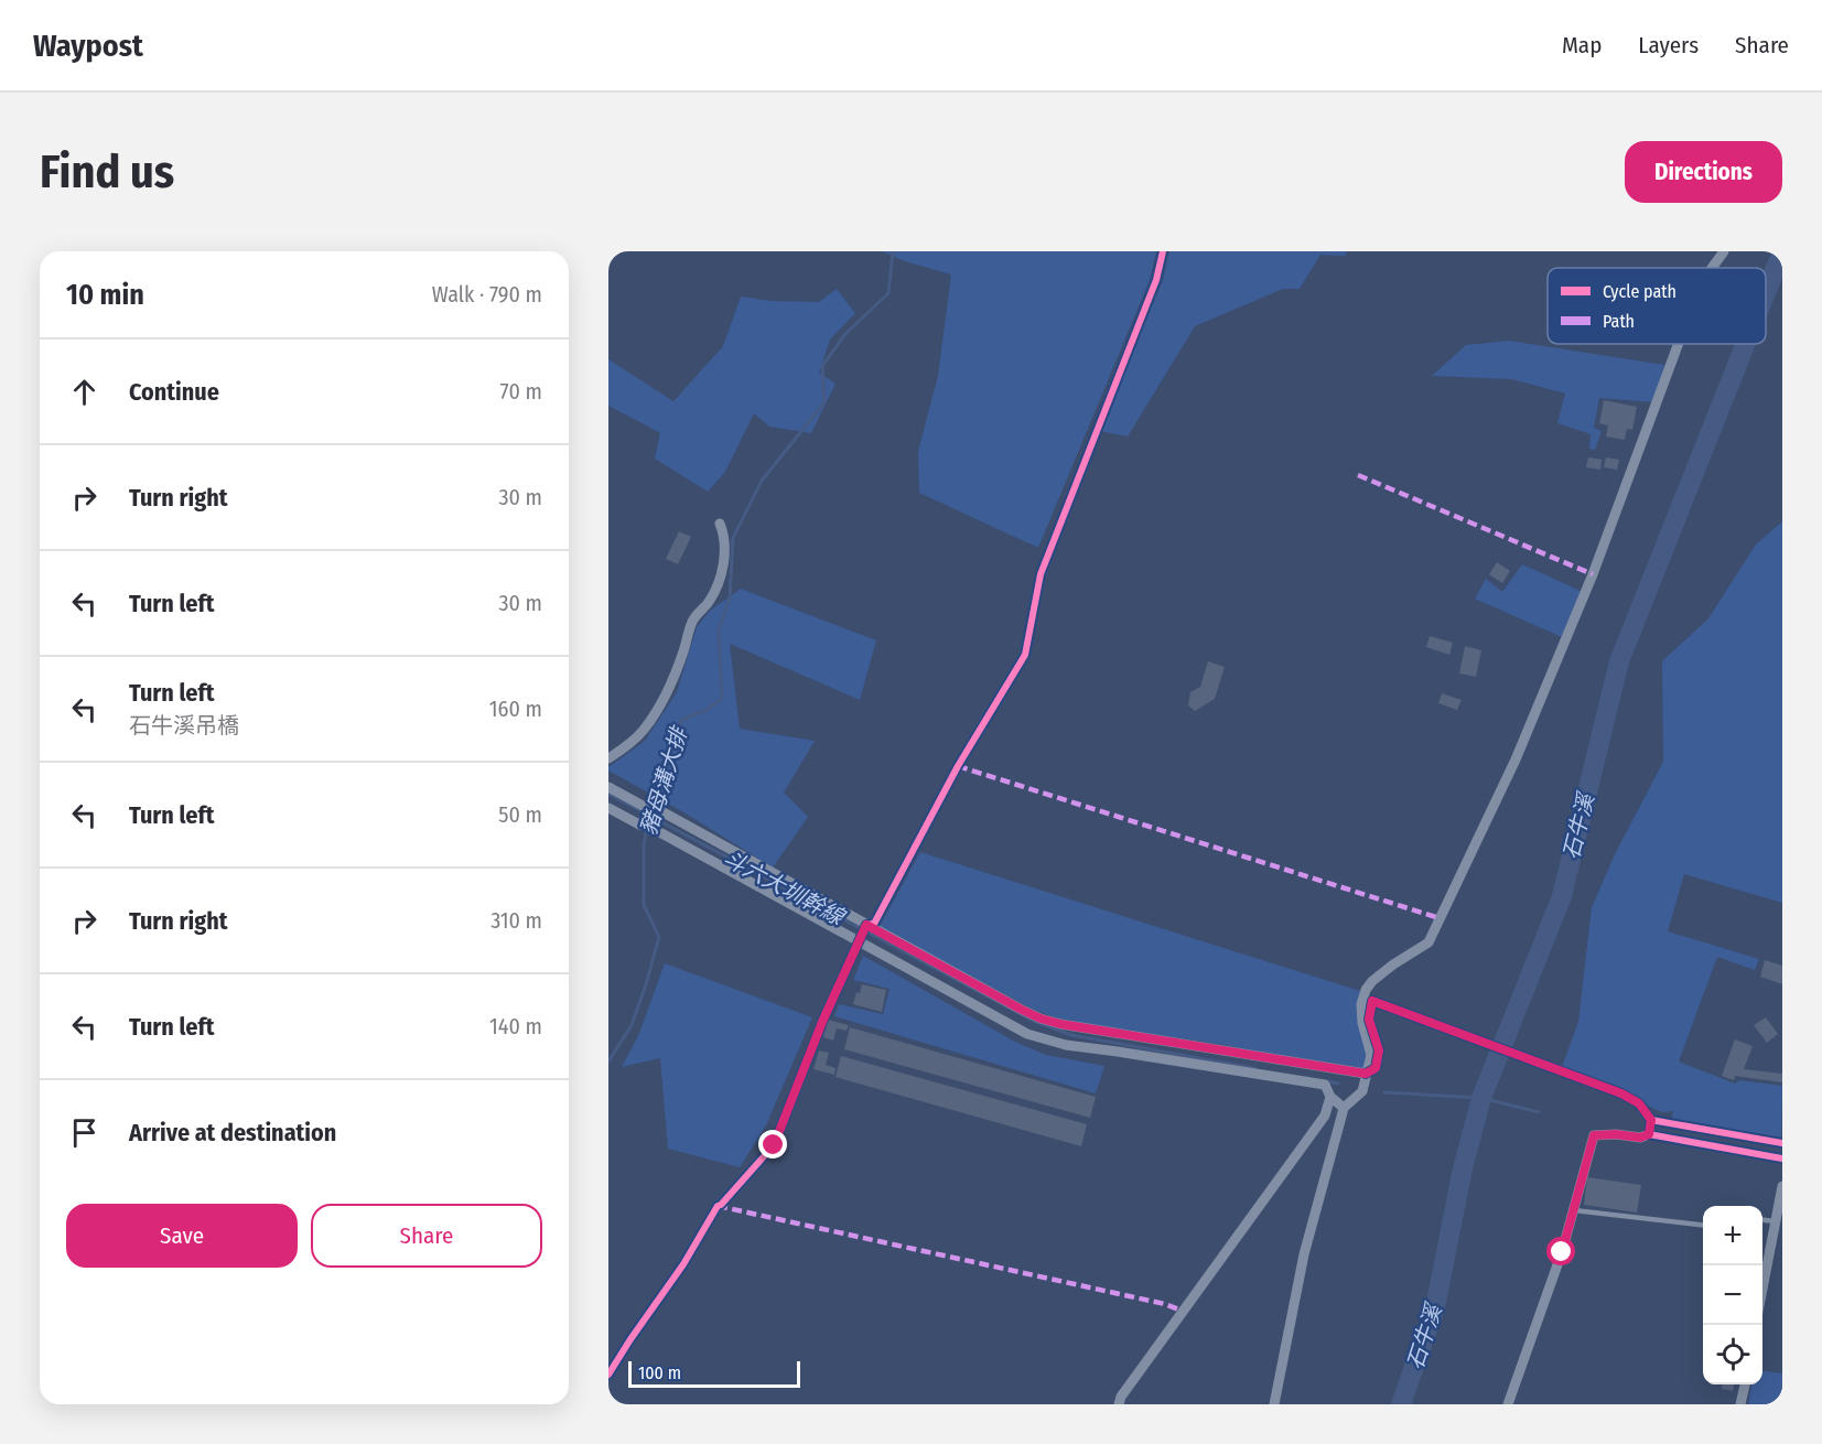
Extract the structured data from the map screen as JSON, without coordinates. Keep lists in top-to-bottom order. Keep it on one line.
{"water":["豬母溝大排","石牛溪","斗六大圳幹線"],"legend":["Cycle path","Path"],"scale_bar":"100 m","page":{"header":"Waypost","nav":["Map","Layers","Share"],"buttons":["Directions",["Save","Share"]],"title":"Find us","heading":["10 min","Walk · 790 m"],"list":[["Continue","70 m"],["Turn right","30 m"],["Turn left","30 m"],["Turn left","石牛溪吊橋","160 m"],["Turn left","50 m"],["Turn right","310 m"],["Turn left","140 m"],"Arrive at destination"],"map_buttons":["+","−"],"scale":"100 m"}}
